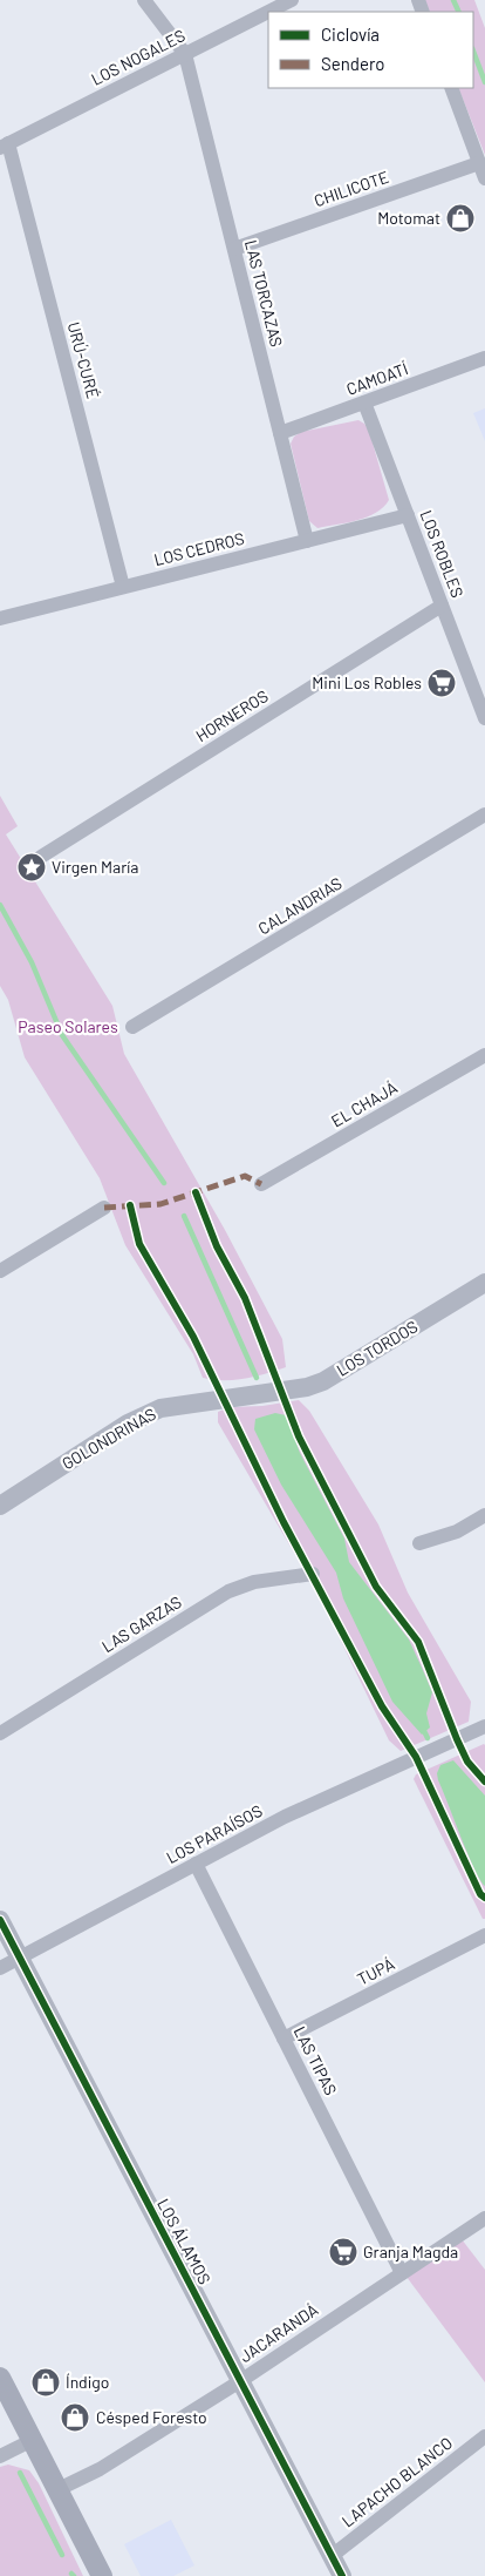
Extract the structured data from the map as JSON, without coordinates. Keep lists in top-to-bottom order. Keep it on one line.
{"streets":{"street":["LOS NOGALES","CHILICOTE","LAS TORCAZAS","URÚ-CURÉ","CAMOATÍ","LOS CEDROS","LOS ROBLES","HORNEROS","CALANDRIAS","EL CHAJÁ","LOS TORDOS","GOLONDRINAS","LAS GARZAS","LOS PARAÍSOS","TUPÁ","LAS TIPAS","LOS ÁLAMOS","JACARANDÁ","LAPACHO BLANCO"]},"crossings":[["LOS NOGALES","LAS TORCAZAS"],["LOS NOGALES","URÚ-CURÉ"],["CHILICOTE","LAS TORCAZAS"],["LAS TORCAZAS","CAMOATÍ"],["LAS TORCAZAS","LOS CEDROS"],["URÚ-CURÉ","LOS CEDROS"],["CAMOATÍ","LOS ROBLES"],["LOS CEDROS","LOS ROBLES"],["LOS ROBLES","HORNEROS"],["LOS TORDOS","GOLONDRINAS"],["LOS PARAÍSOS","LAS TIPAS"],["LOS PARAÍSOS","LOS ÁLAMOS"],["TUPÁ","LAS TIPAS"],["LAS TIPAS","JACARANDÁ"],["LOS ÁLAMOS","JACARANDÁ"],["LOS ÁLAMOS","LAPACHO BLANCO"]],"parks":["Paseo Solares"],"places":{"shop":["Motomat","Índigo","Césped Foresto"],"supermarket":["Mini Los Robles","Granja Magda"],"place":["Virgen María"]},"legend":["Ciclovía","Sendero"]}
